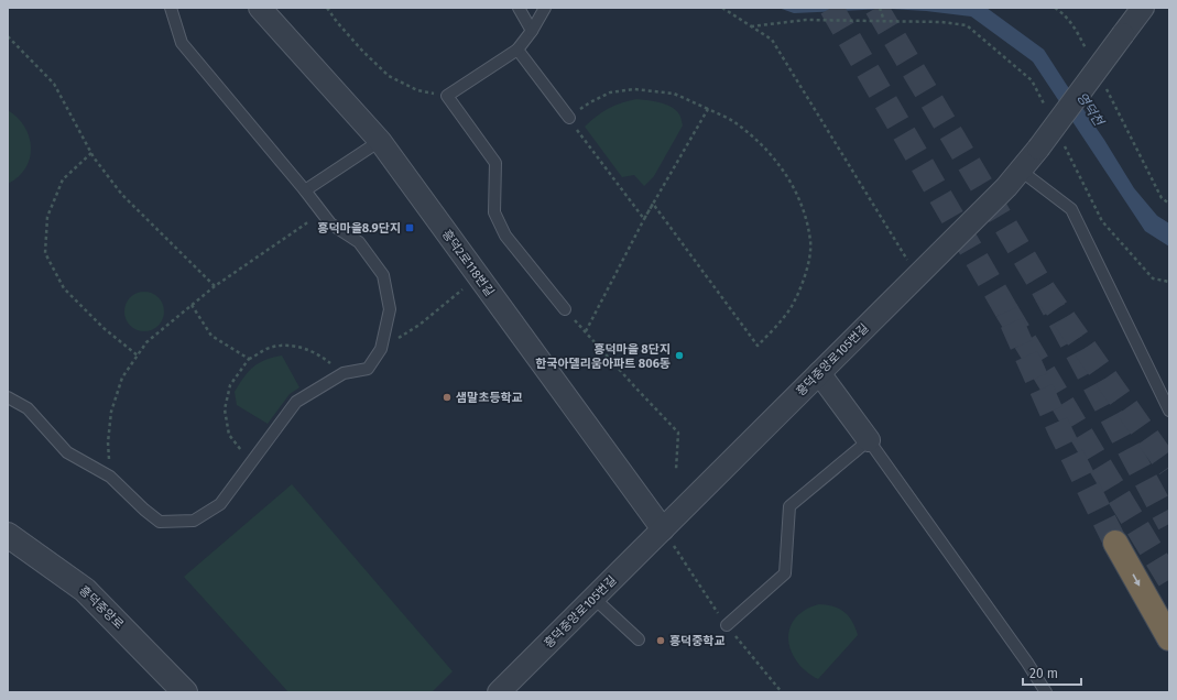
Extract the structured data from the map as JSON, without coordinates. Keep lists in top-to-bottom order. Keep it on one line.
{"streets":{"street":["흥덕2로118번길","흥덕중앙로105번길","흥덕중앙로"]},"crossings":[["흥덕2로118번길","흥덕중앙로105번길"]],"water":["영덕천"],"places":{"transit":["흥덕마을8.9단지"],"other":["흥덕마을 8단지 한국아델리움아파트 806동","샘말초등학교","흥덕중학교"]},"scale_bar":"20 m"}
